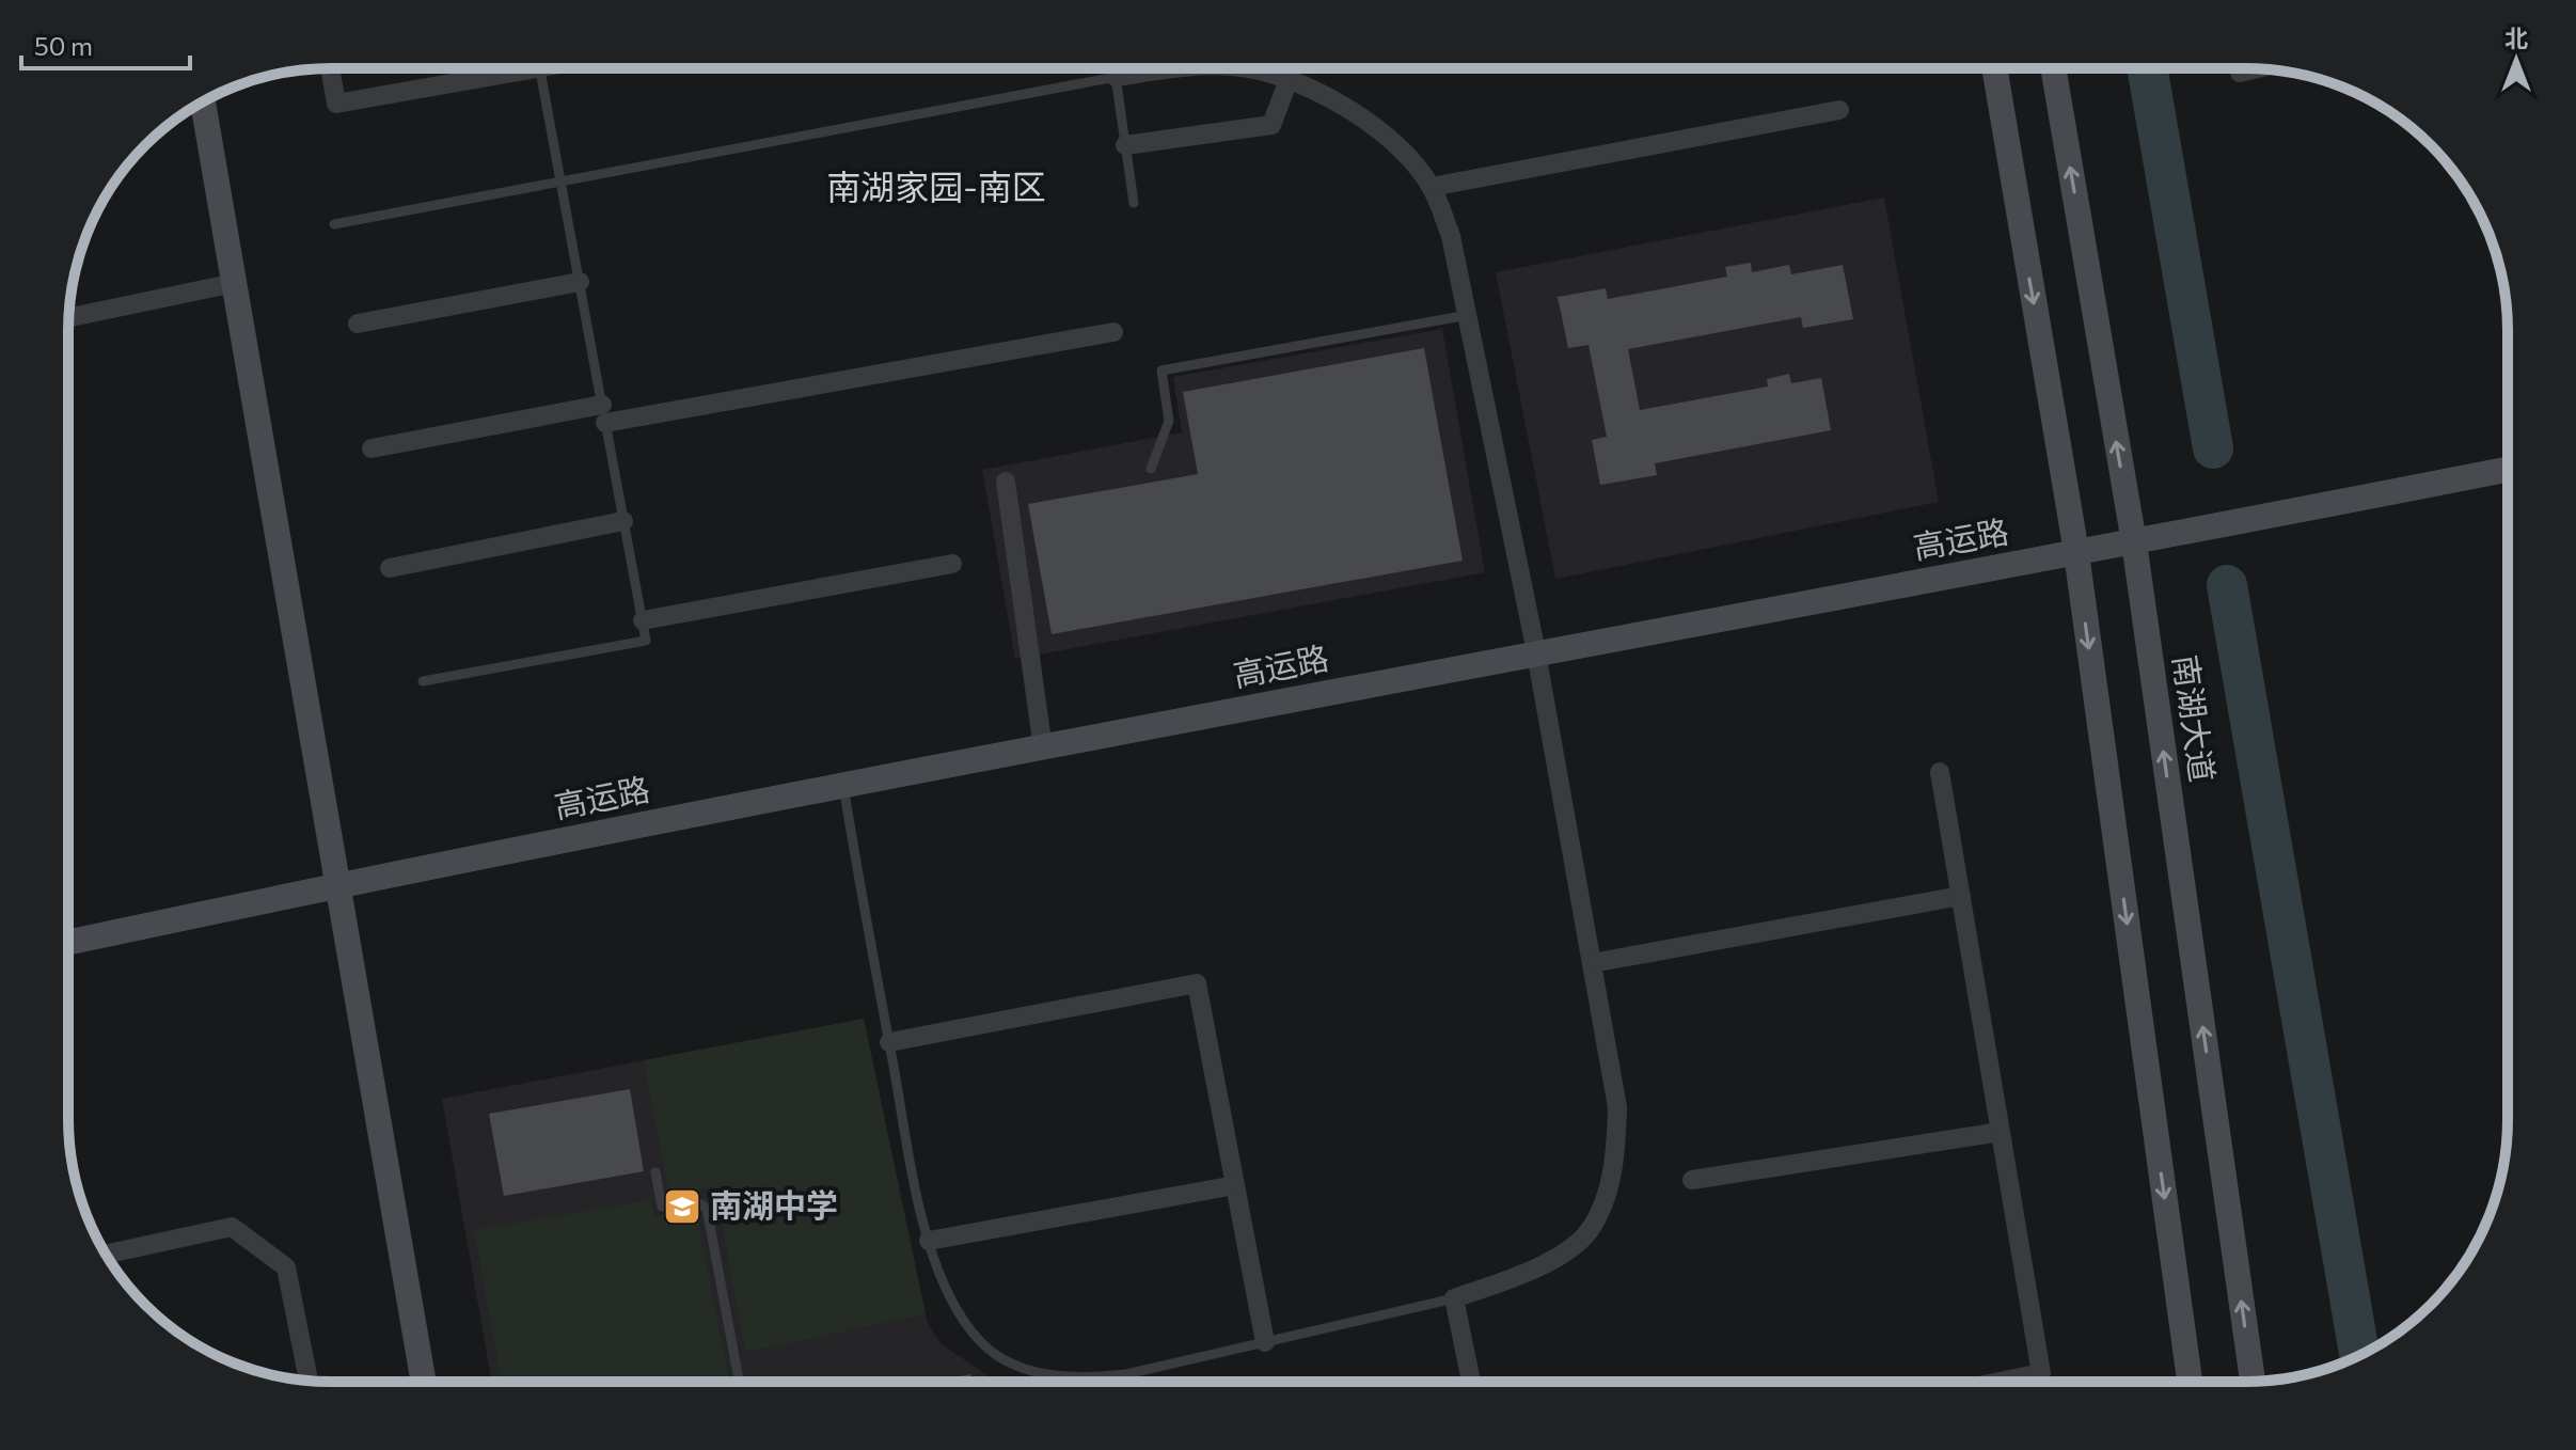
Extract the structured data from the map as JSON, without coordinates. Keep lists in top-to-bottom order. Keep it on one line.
{"streets":{"main road":["高运路","南湖大道"]},"crossings":[["高运路","南湖大道"]],"districts":["南湖家园-南区"],"places":{"school or university":["南湖中学"]},"scale_bar":"50 m","north":"top"}
